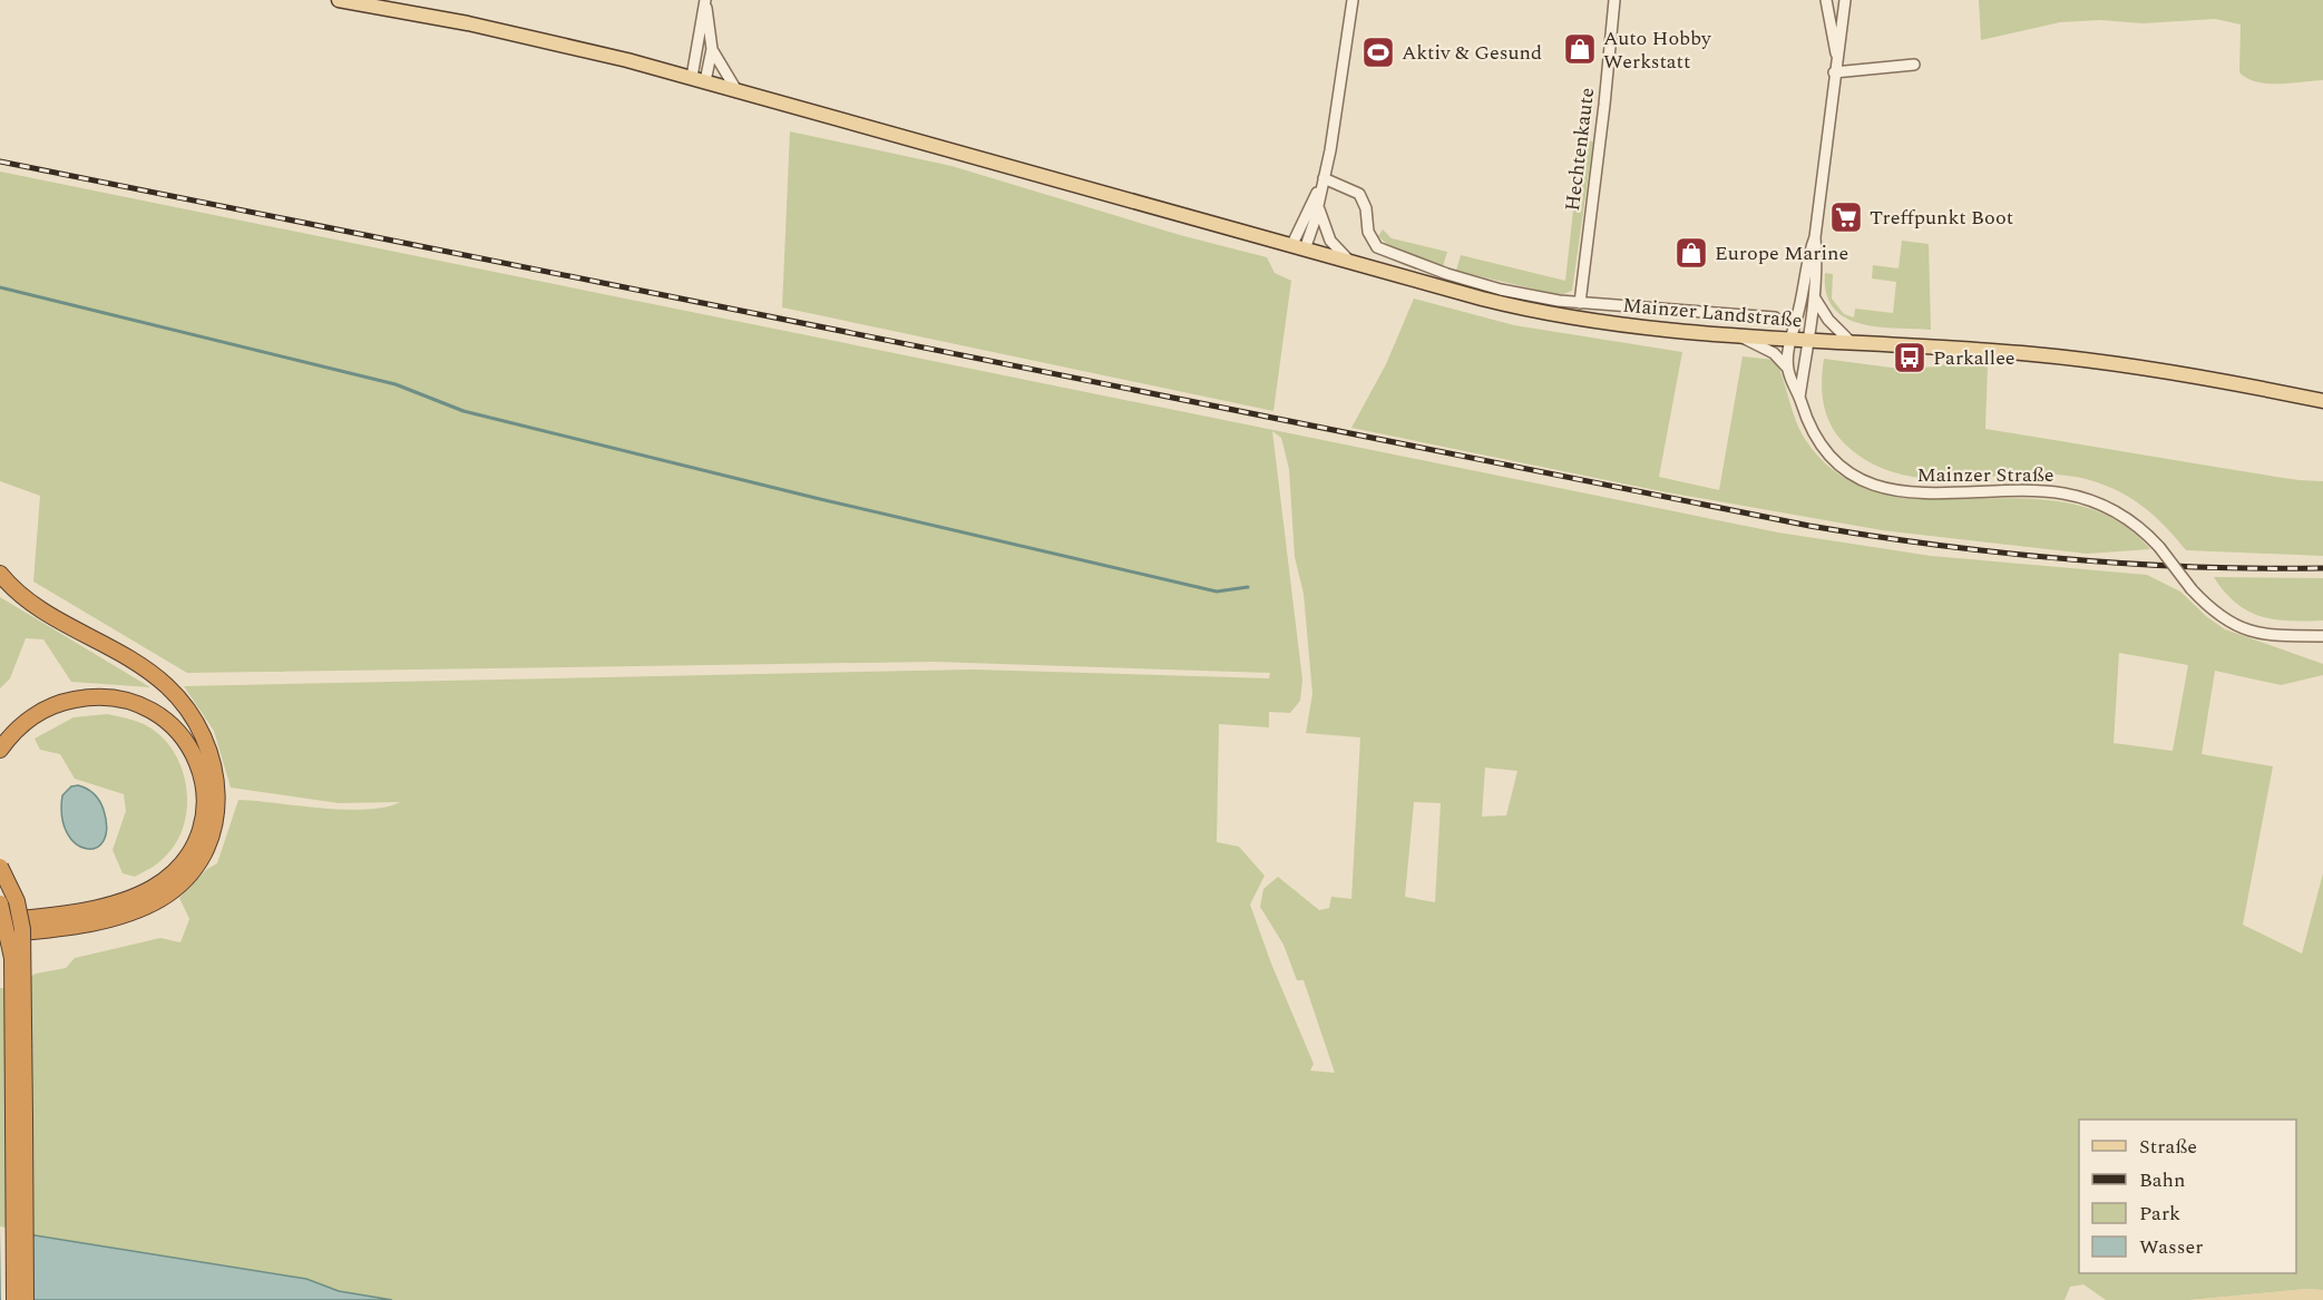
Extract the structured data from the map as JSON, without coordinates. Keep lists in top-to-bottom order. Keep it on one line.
{"streets":{"main road":["Mainzer Landstraße"],"street":["Hechtenkaute","Mainzer Straße"]},"crossings":[["Hechtenkaute","Mainzer Landstraße"]],"places":{"shop":["Auto Hobby Werkstatt","Europe Marine"],"sports":["Aktiv & Gesund"],"supermarket":["Treffpunkt Boot"],"bus stop":["Parkallee"]},"legend":["Straße","Bahn","Park","Wasser"]}
